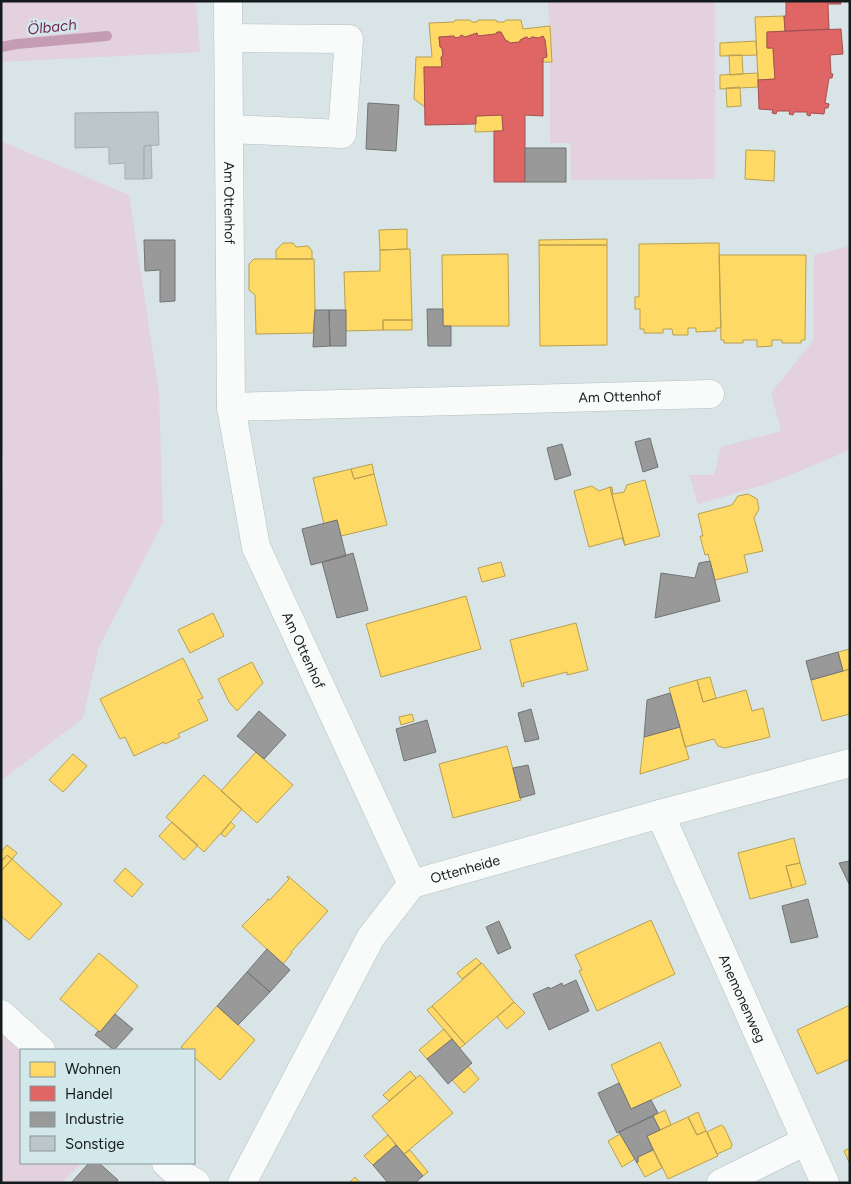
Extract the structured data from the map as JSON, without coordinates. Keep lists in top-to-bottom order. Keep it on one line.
{"streets":{"street":["Am Ottenhof","Ottenheide","Anemonenweg"]},"crossings":[["Am Ottenhof","Ottenheide"],["Ottenheide","Anemonenweg"]],"water":["Ölbach"],"legend":["Wohnen","Handel","Industrie","Sonstige"]}
